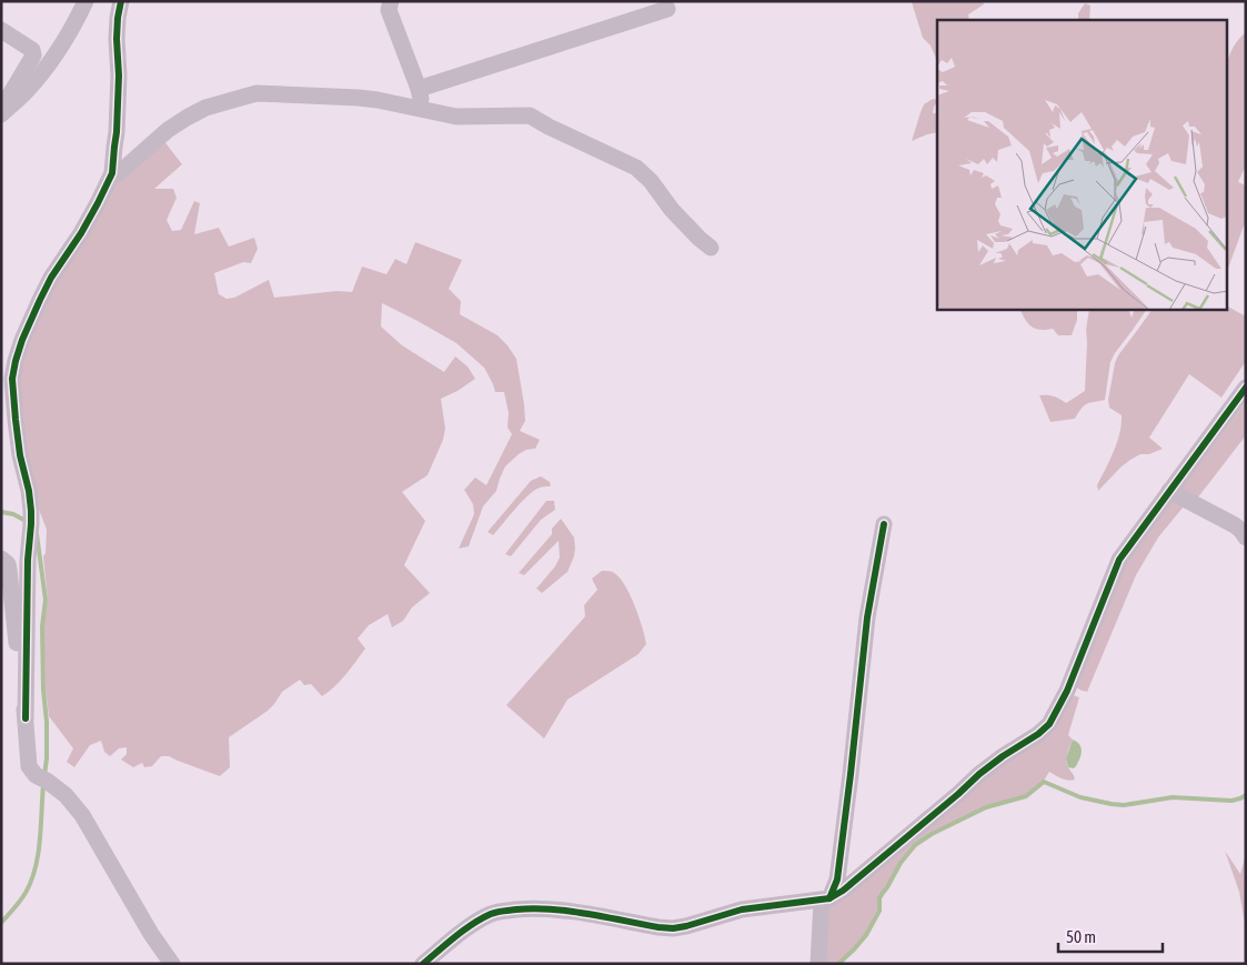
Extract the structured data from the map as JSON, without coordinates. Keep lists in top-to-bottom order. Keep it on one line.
{"scale_bar":"50 m"}
